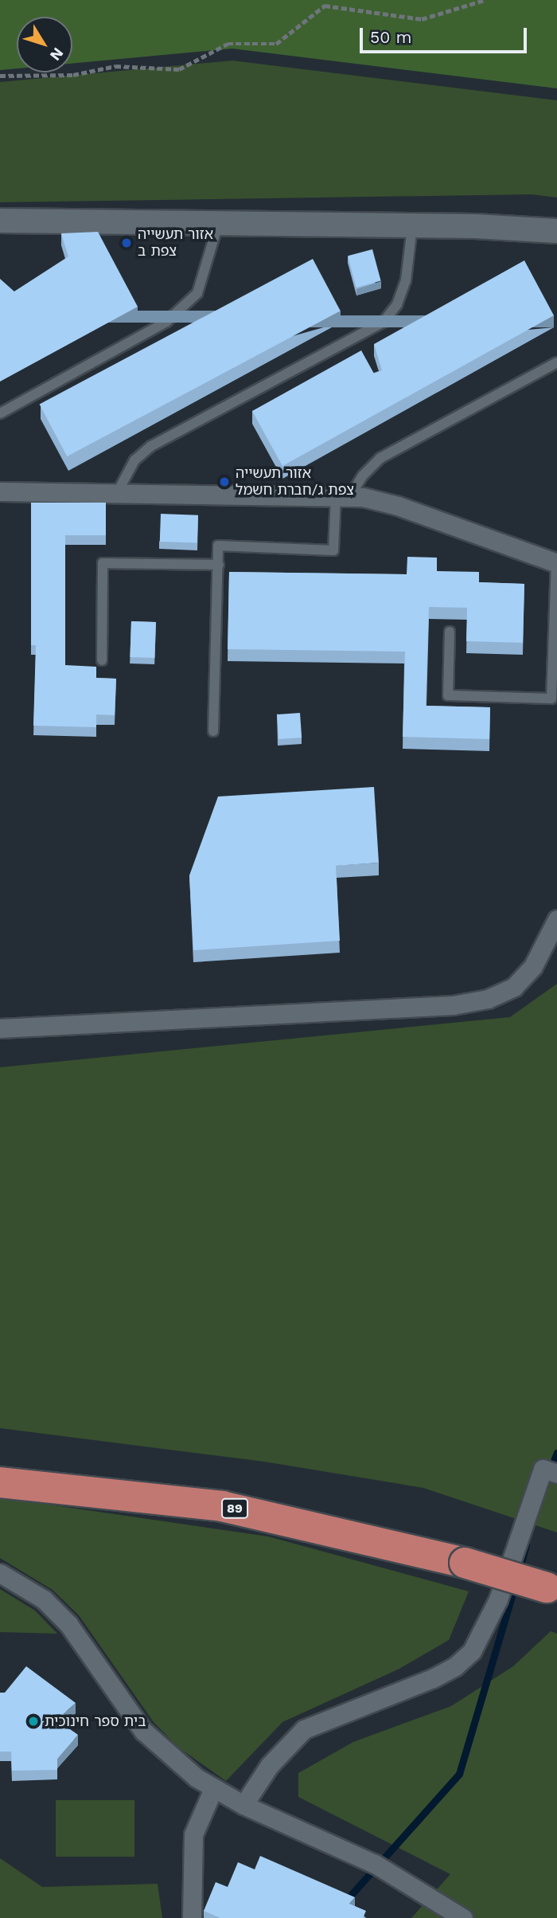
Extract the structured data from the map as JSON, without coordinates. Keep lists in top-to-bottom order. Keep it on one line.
{"streets":{"highway":["89"]},"places":["אזור תעשייה צפת ב","אזור תעשייה צפת ג/חברת חשמל","בית ספר חינוכית"],"scale_bar":"50 m","north":"bottom right"}
